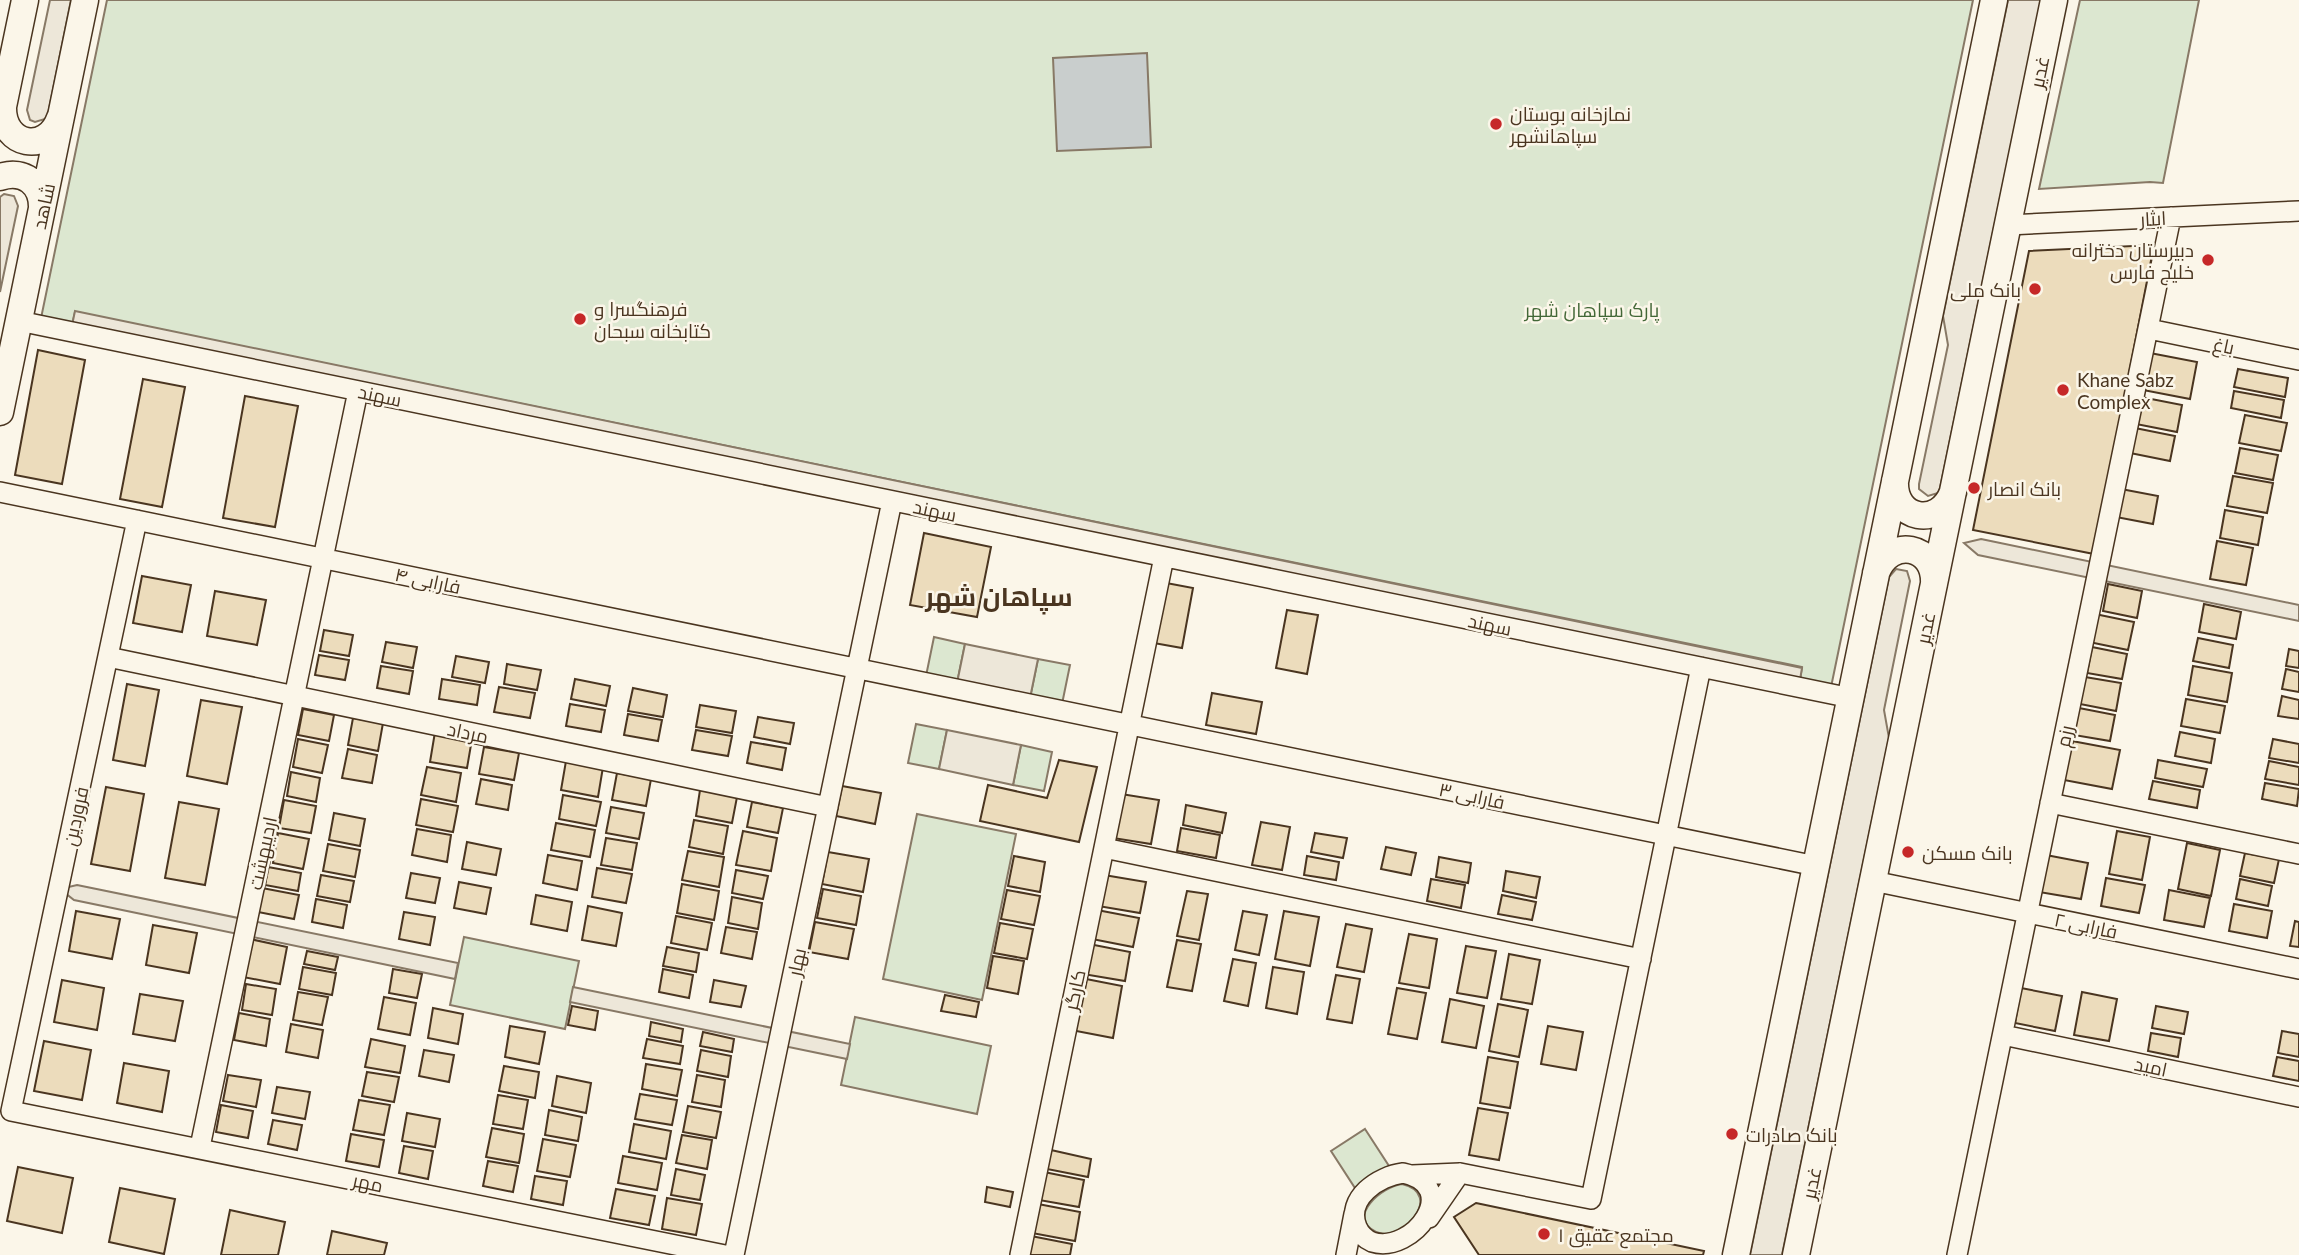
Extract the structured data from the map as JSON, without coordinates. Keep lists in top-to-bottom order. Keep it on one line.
{"streets":{"main road":["غدیر","شاهد"],"street":["ایثار","باغ","سهند","فارابی ۴","مرداد","رزم","فارابی ۳","فروردین","اردیبهشت","فارابی ۲","بهار","کارگر","امید","مهر"]},"crossings":[["غدیر","ایثار"],["غدیر","فارابی ۲"],["شاهد","سهند"],["ایثار","رزم"],["باغ","رزم"],["سهند","اردیبهشت"],["سهند","بهار"],["سهند","کارگر"],["فارابی ۴","فارابی ۳"],["فارابی ۴","فروردین"],["فارابی ۴","اردیبهشت"],["فارابی ۴","بهار"],["فارابی ۴","کارگر"],["مرداد","فروردین"],["مرداد","اردیبهشت"],["مرداد","بهار"],["رزم","فارابی ۲"],["رزم","امید"],["فارابی ۳","کارگر"],["فروردین","مهر"],["اردیبهشت","مهر"]],"districts":["سپاهان شهر"],"parks":["پارک سپاهان شهر"],"places":["نمازخانه بوستان سپاهانشهر","دبیرستان دخترانه خلیج فارس","بانک ملی","فرهنگسرا و کتابخانه سبحان","Khane Sabz Complex","بانک انصار","بانک مسکن","بانک صادرات","مجتمع عقیق ۱"]}
